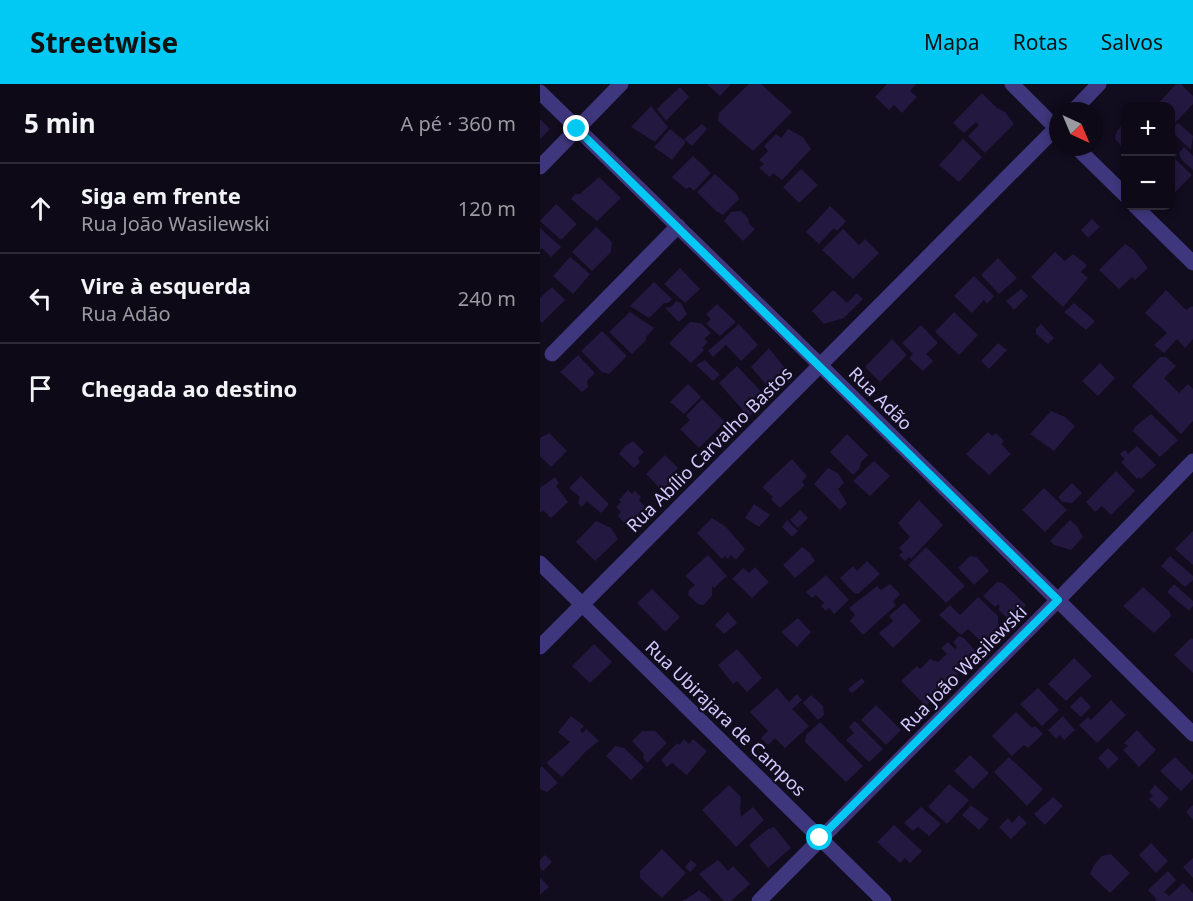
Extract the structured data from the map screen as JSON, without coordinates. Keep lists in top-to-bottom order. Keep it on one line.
{"streets":{"street":["Rua Adão","Rua Abílio Carvalho Bastos","Rua João Wasilewski","Rua Ubirajara de Campos"]},"crossings":[["Rua Adão","Rua Abílio Carvalho Bastos"],["Rua Adão","Rua João Wasilewski"],["Rua Abílio Carvalho Bastos","Rua Ubirajara de Campos"],["Rua João Wasilewski","Rua Ubirajara de Campos"]],"north":"bottom right","page":{"header":"Streetwise","nav":["Mapa","Rotas","Salvos"],"heading":["5 min","A pé · 360 m"],"map_buttons":["+","−"],"list":[["Siga em frente","Rua João Wasilewski","120 m"],["Vire à esquerda","Rua Adão","240 m"],"Chegada ao destino"]}}
